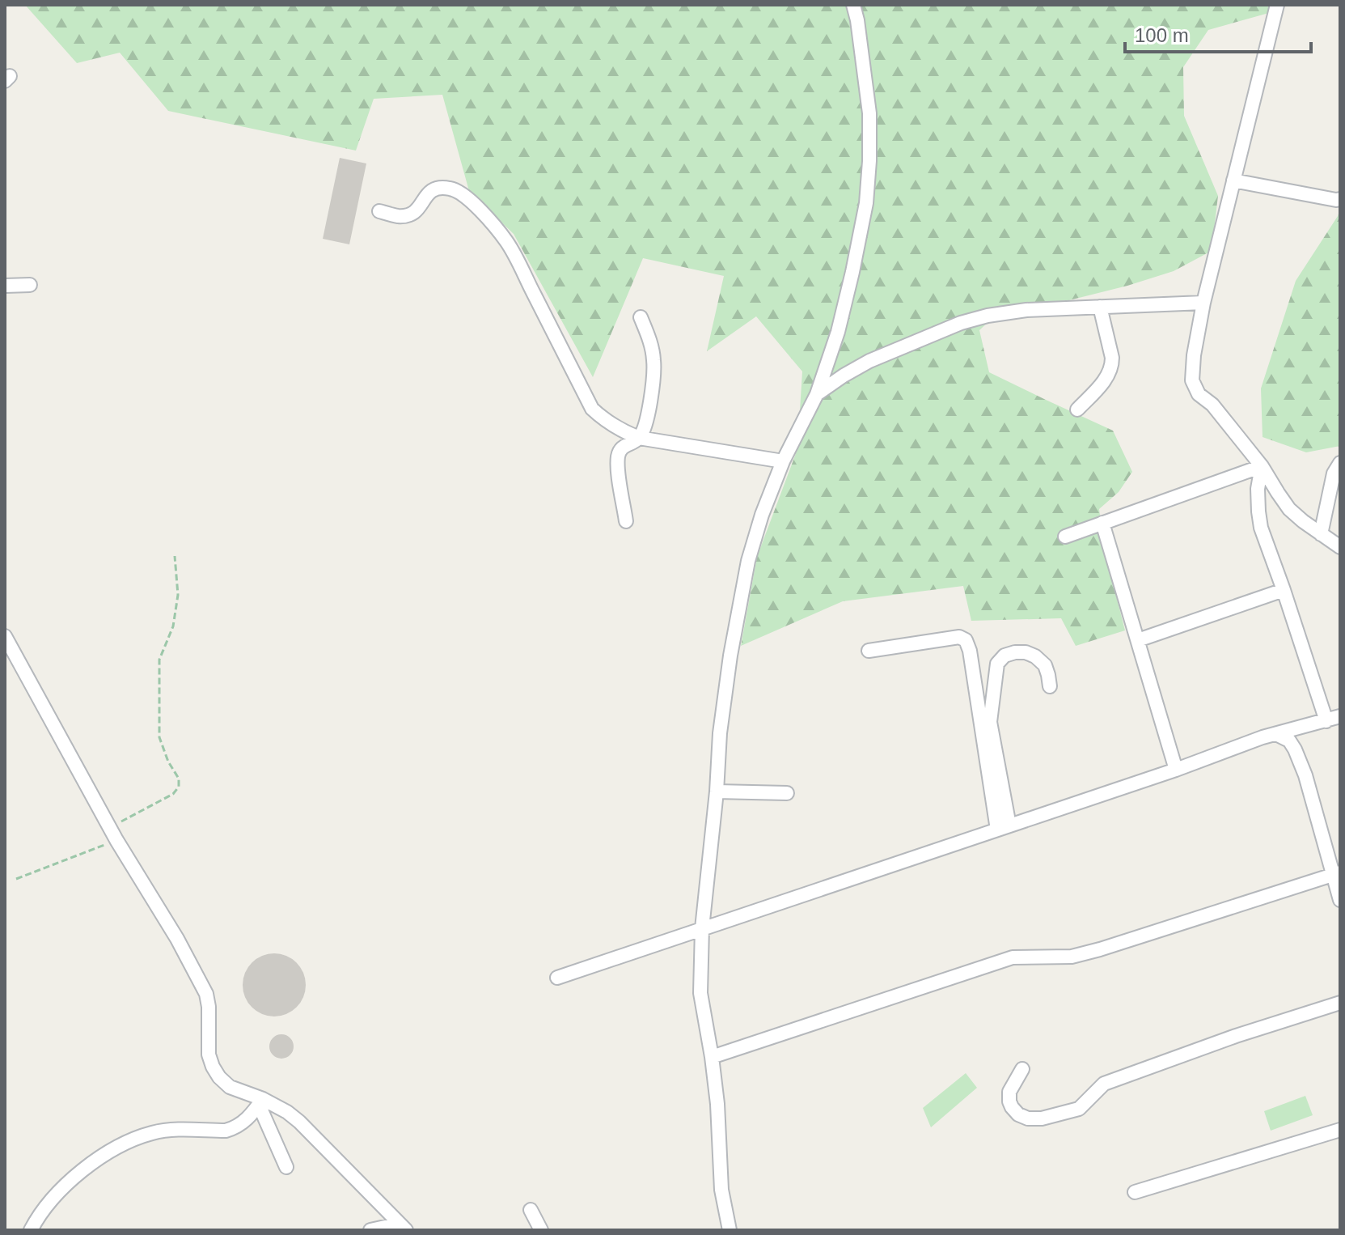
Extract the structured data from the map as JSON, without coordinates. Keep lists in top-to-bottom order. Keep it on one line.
{"scale_bar":"100 m"}
